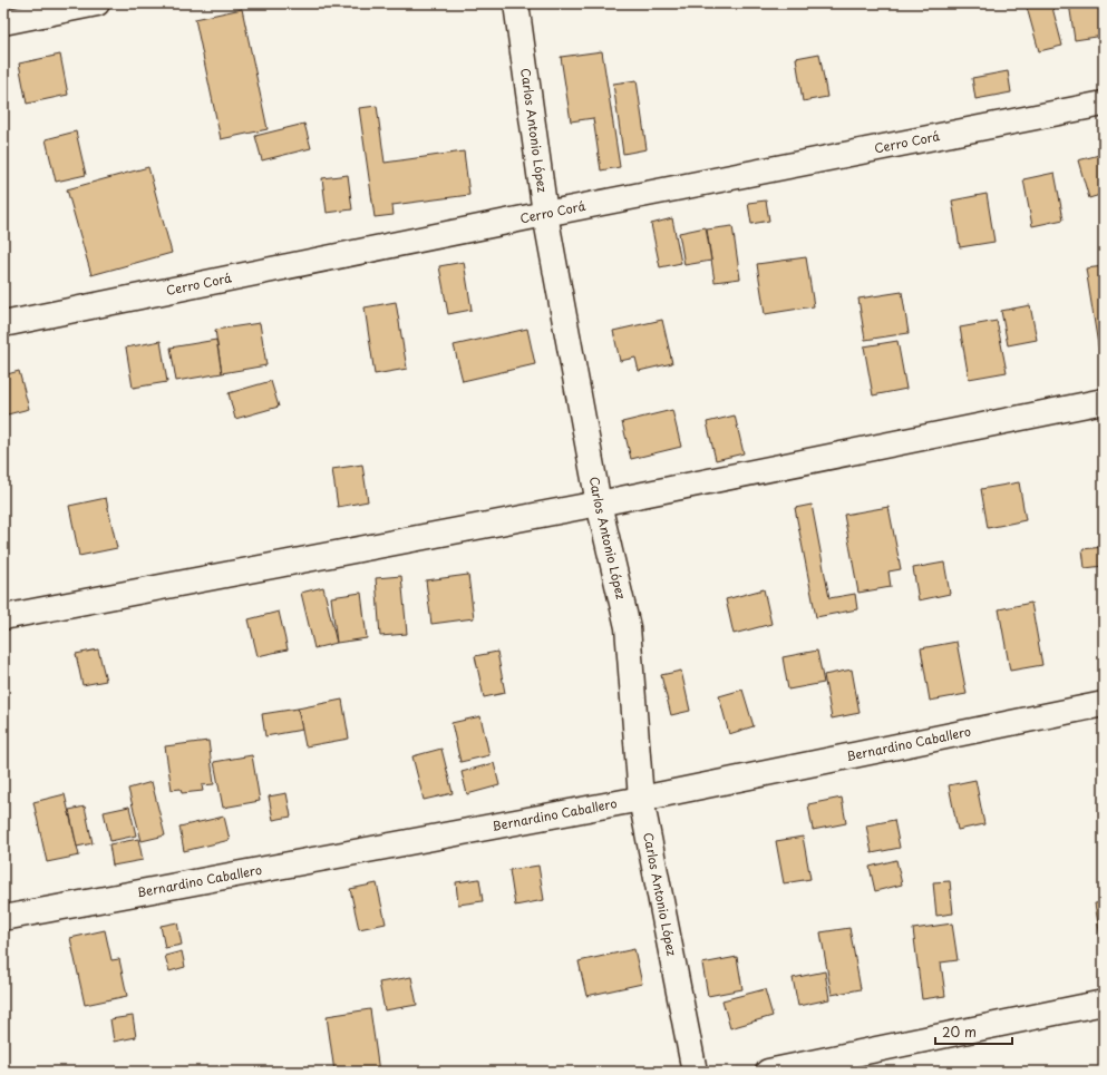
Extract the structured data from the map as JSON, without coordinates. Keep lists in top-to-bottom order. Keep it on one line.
{"streets":{"street":["Carlos Antonio López","Cerro Corá","Bernardino Caballero"]},"crossings":[["Carlos Antonio López","Cerro Corá"],["Carlos Antonio López","Bernardino Caballero"]],"scale_bar":"20 m"}
